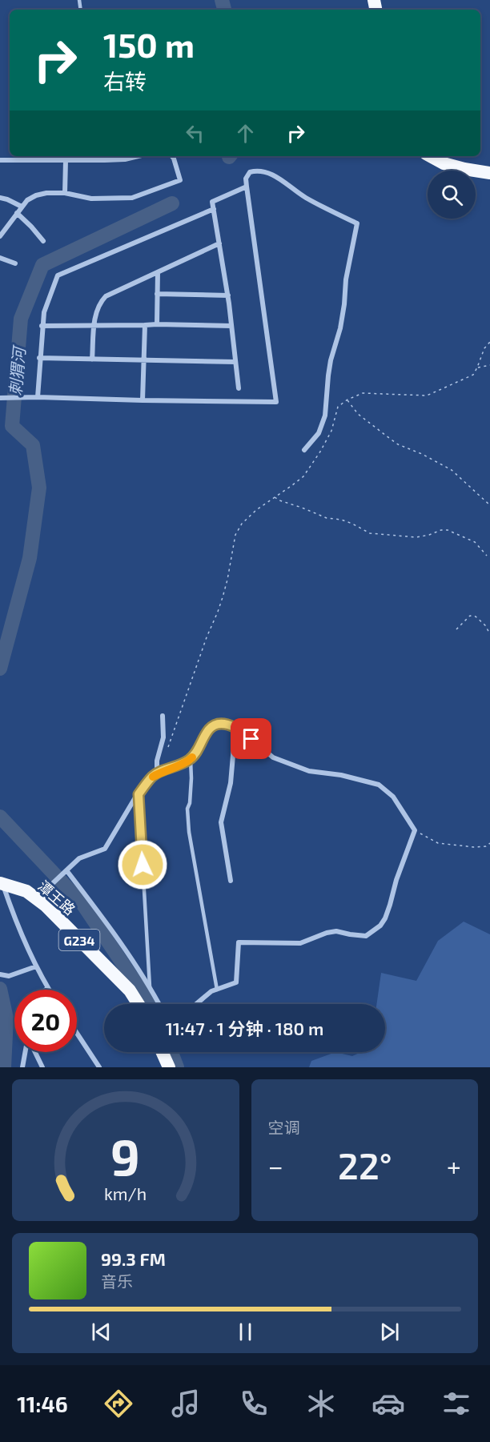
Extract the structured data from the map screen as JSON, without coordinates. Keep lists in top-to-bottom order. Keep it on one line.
{"streets":{"highway":["潭王路","G234"]},"water":["刺猬河"],"page":{"turn":["150 m","右转"],"limit":"20","trip":"11:47 · 1 分钟 · 180 m","tile":"空调","heat":["−","22°","+"],"song":["99.3 FM","音乐"],"tabs":"11:46","gauge":["9","km/h"]}}
